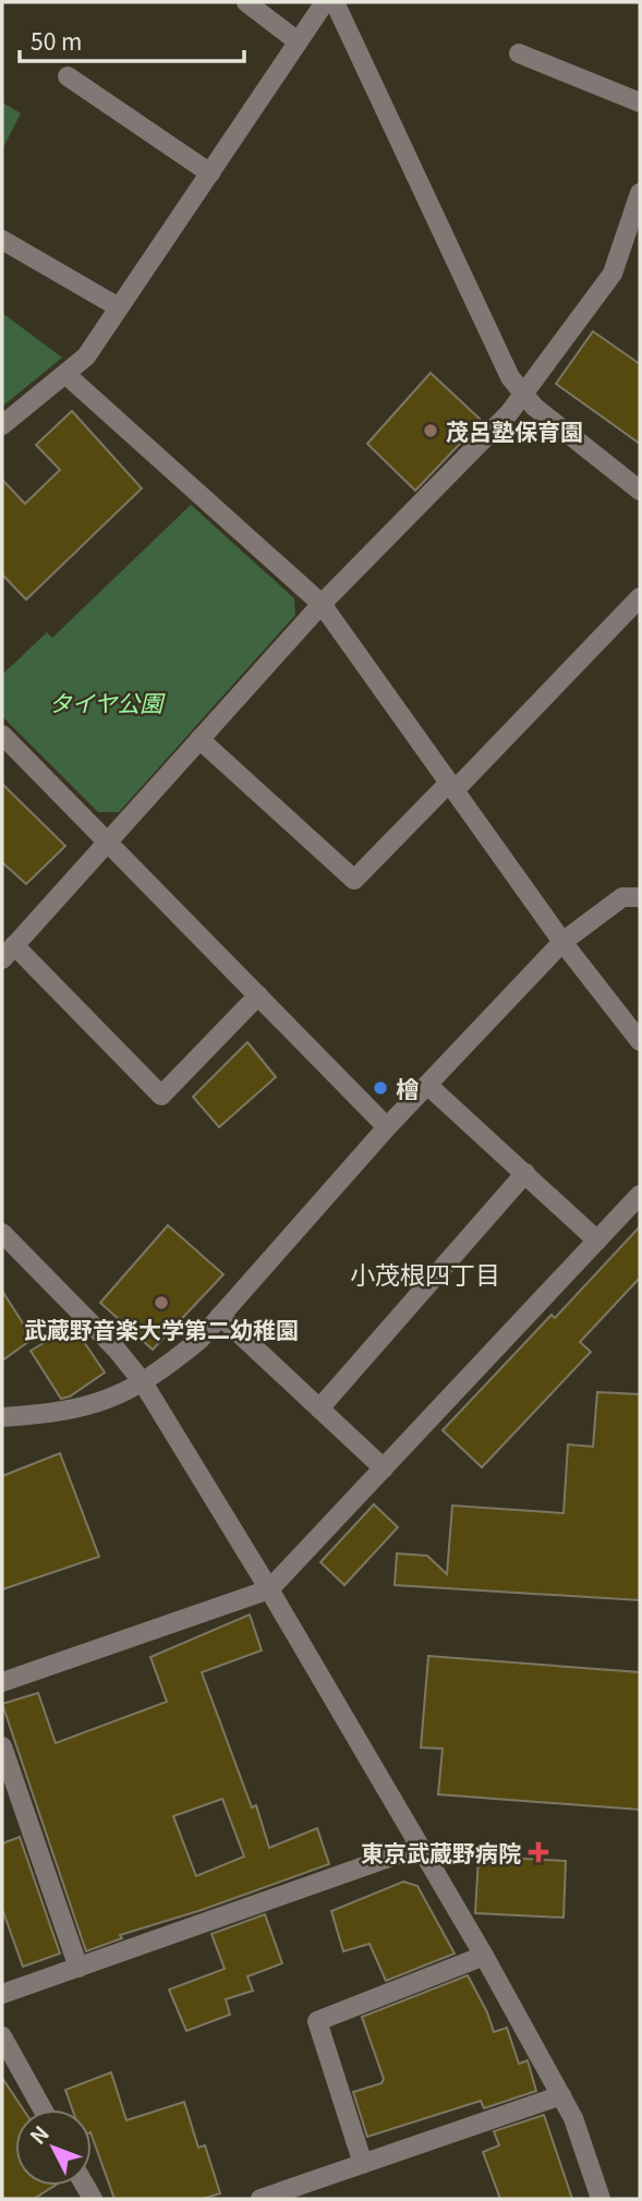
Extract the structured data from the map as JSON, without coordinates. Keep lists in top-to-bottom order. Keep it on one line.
{"districts":["小茂根四丁目"],"parks":["タイヤ公園"],"places":{"other":["茂呂塾保育園","檜","武蔵野音楽大学第二幼稚園"],"health":["東京武蔵野病院"]},"scale_bar":"50 m","north":"top left"}
